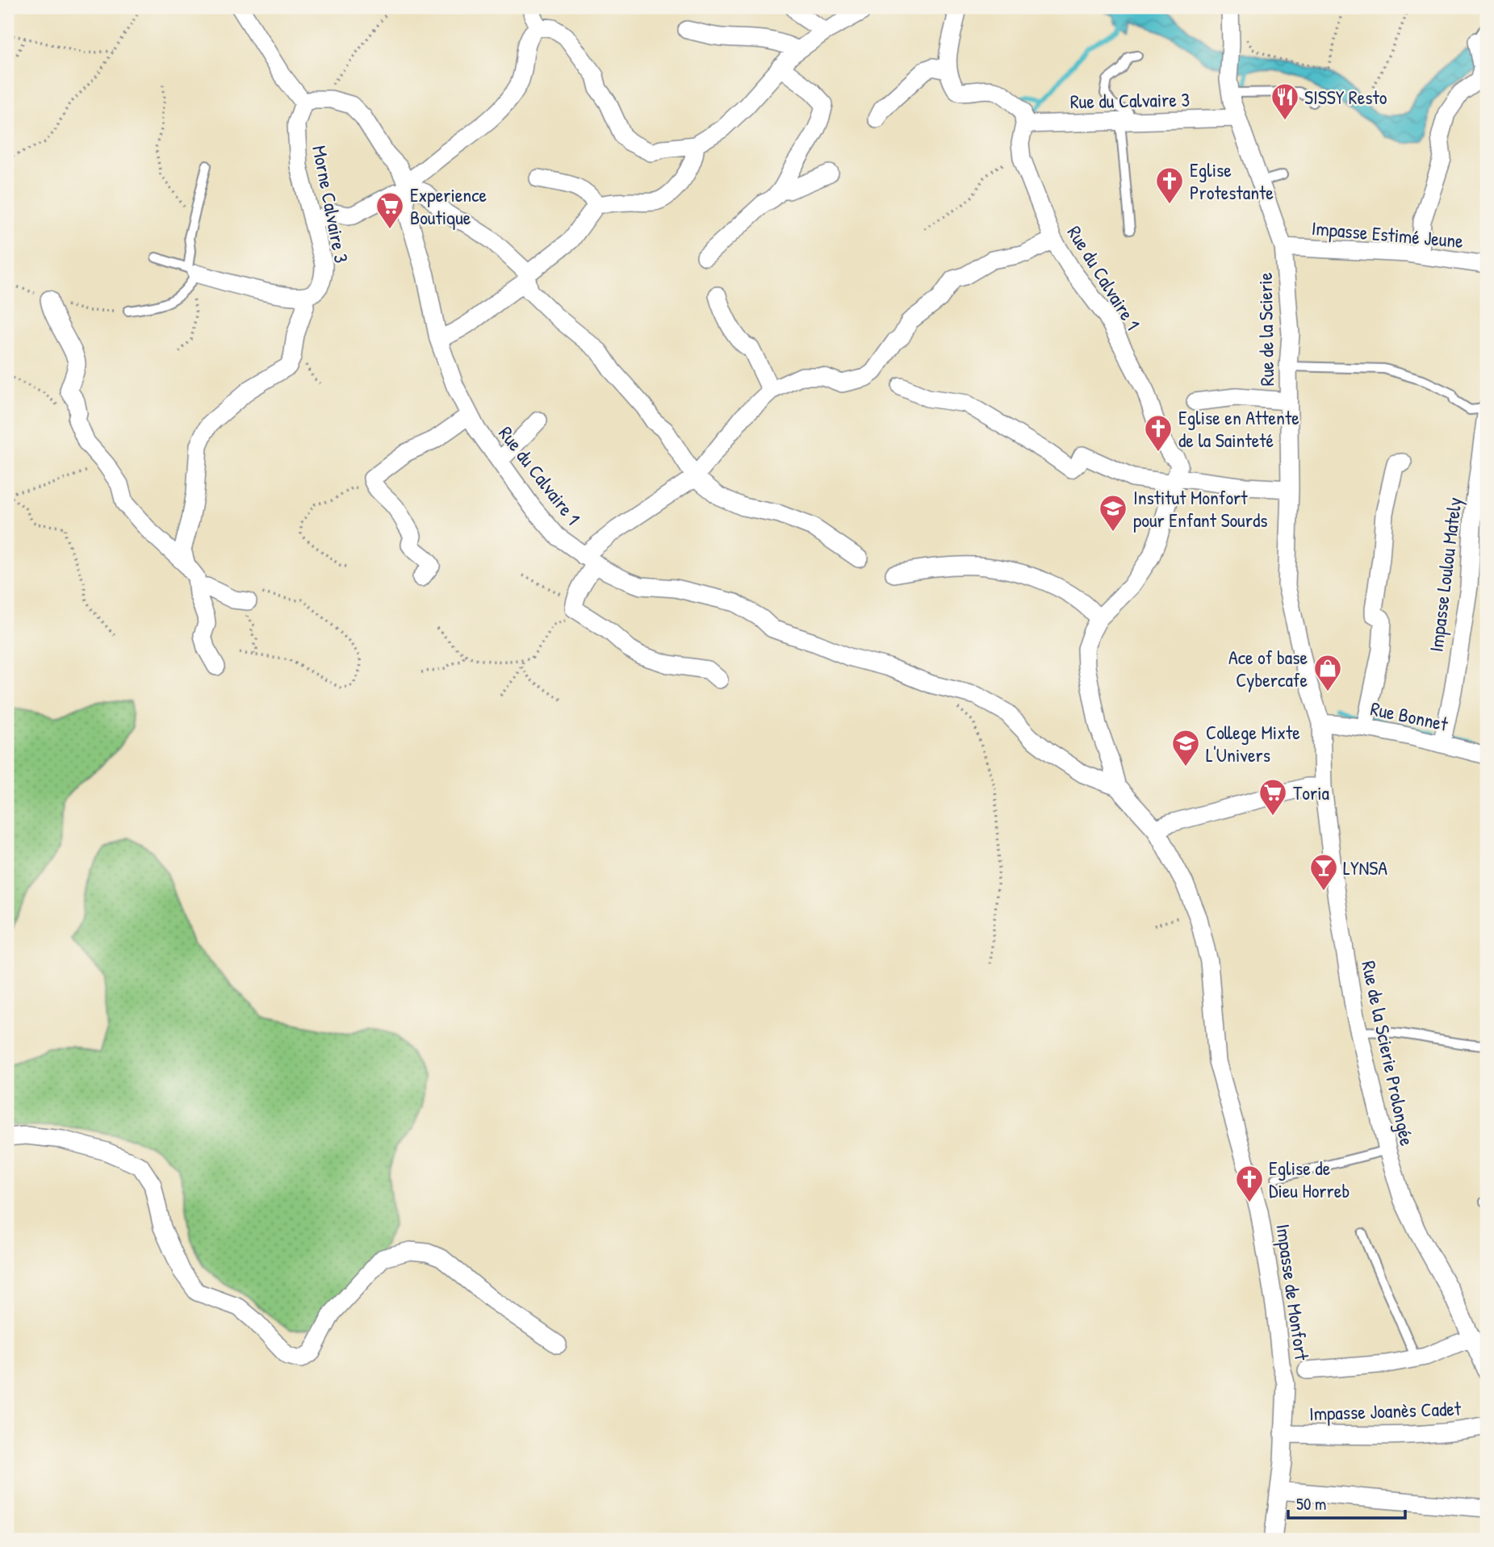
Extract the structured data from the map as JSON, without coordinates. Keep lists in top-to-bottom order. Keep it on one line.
{"streets":{"street":["Rue du Calvaire 3","Morne Calvaire 3","Impasse Estimé Jeune","Rue du Calvaire 1","Rue de la Scierie","Impasse Loulou Mately","Rue Bonnet","Rue de la Scierie Prolongée","Impasse de Monfort","Impasse Joanès Cadet"]},"crossings":[["Rue du Calvaire 3","Rue du Calvaire 1"],["Rue du Calvaire 3","Rue de la Scierie"],["Morne Calvaire 3","Rue du Calvaire 1"],["Impasse Estimé Jeune","Rue de la Scierie"],["Rue du Calvaire 1","Impasse de Monfort"],["Rue de la Scierie","Rue Bonnet"],["Rue de la Scierie","Rue de la Scierie Prolongée"],["Impasse Loulou Mately","Rue Bonnet"],["Rue Bonnet","Rue de la Scierie Prolongée"],["Impasse de Monfort","Impasse Joanès Cadet"]],"places":{"restaurant":["SISSY Resto"],"church":["Eglise Protestante","Eglise en Attente de la Sainteté","Eglise de Dieu Horreb"],"supermarket":["Experience Boutique","Toria"],"school or university":["Institut Monfort pour Enfant Sourds","College Mixte L'Univers"],"shop":["Ace of base Cybercafe"],"bar":["LYNSA"]},"scale_bar":"50 m"}
